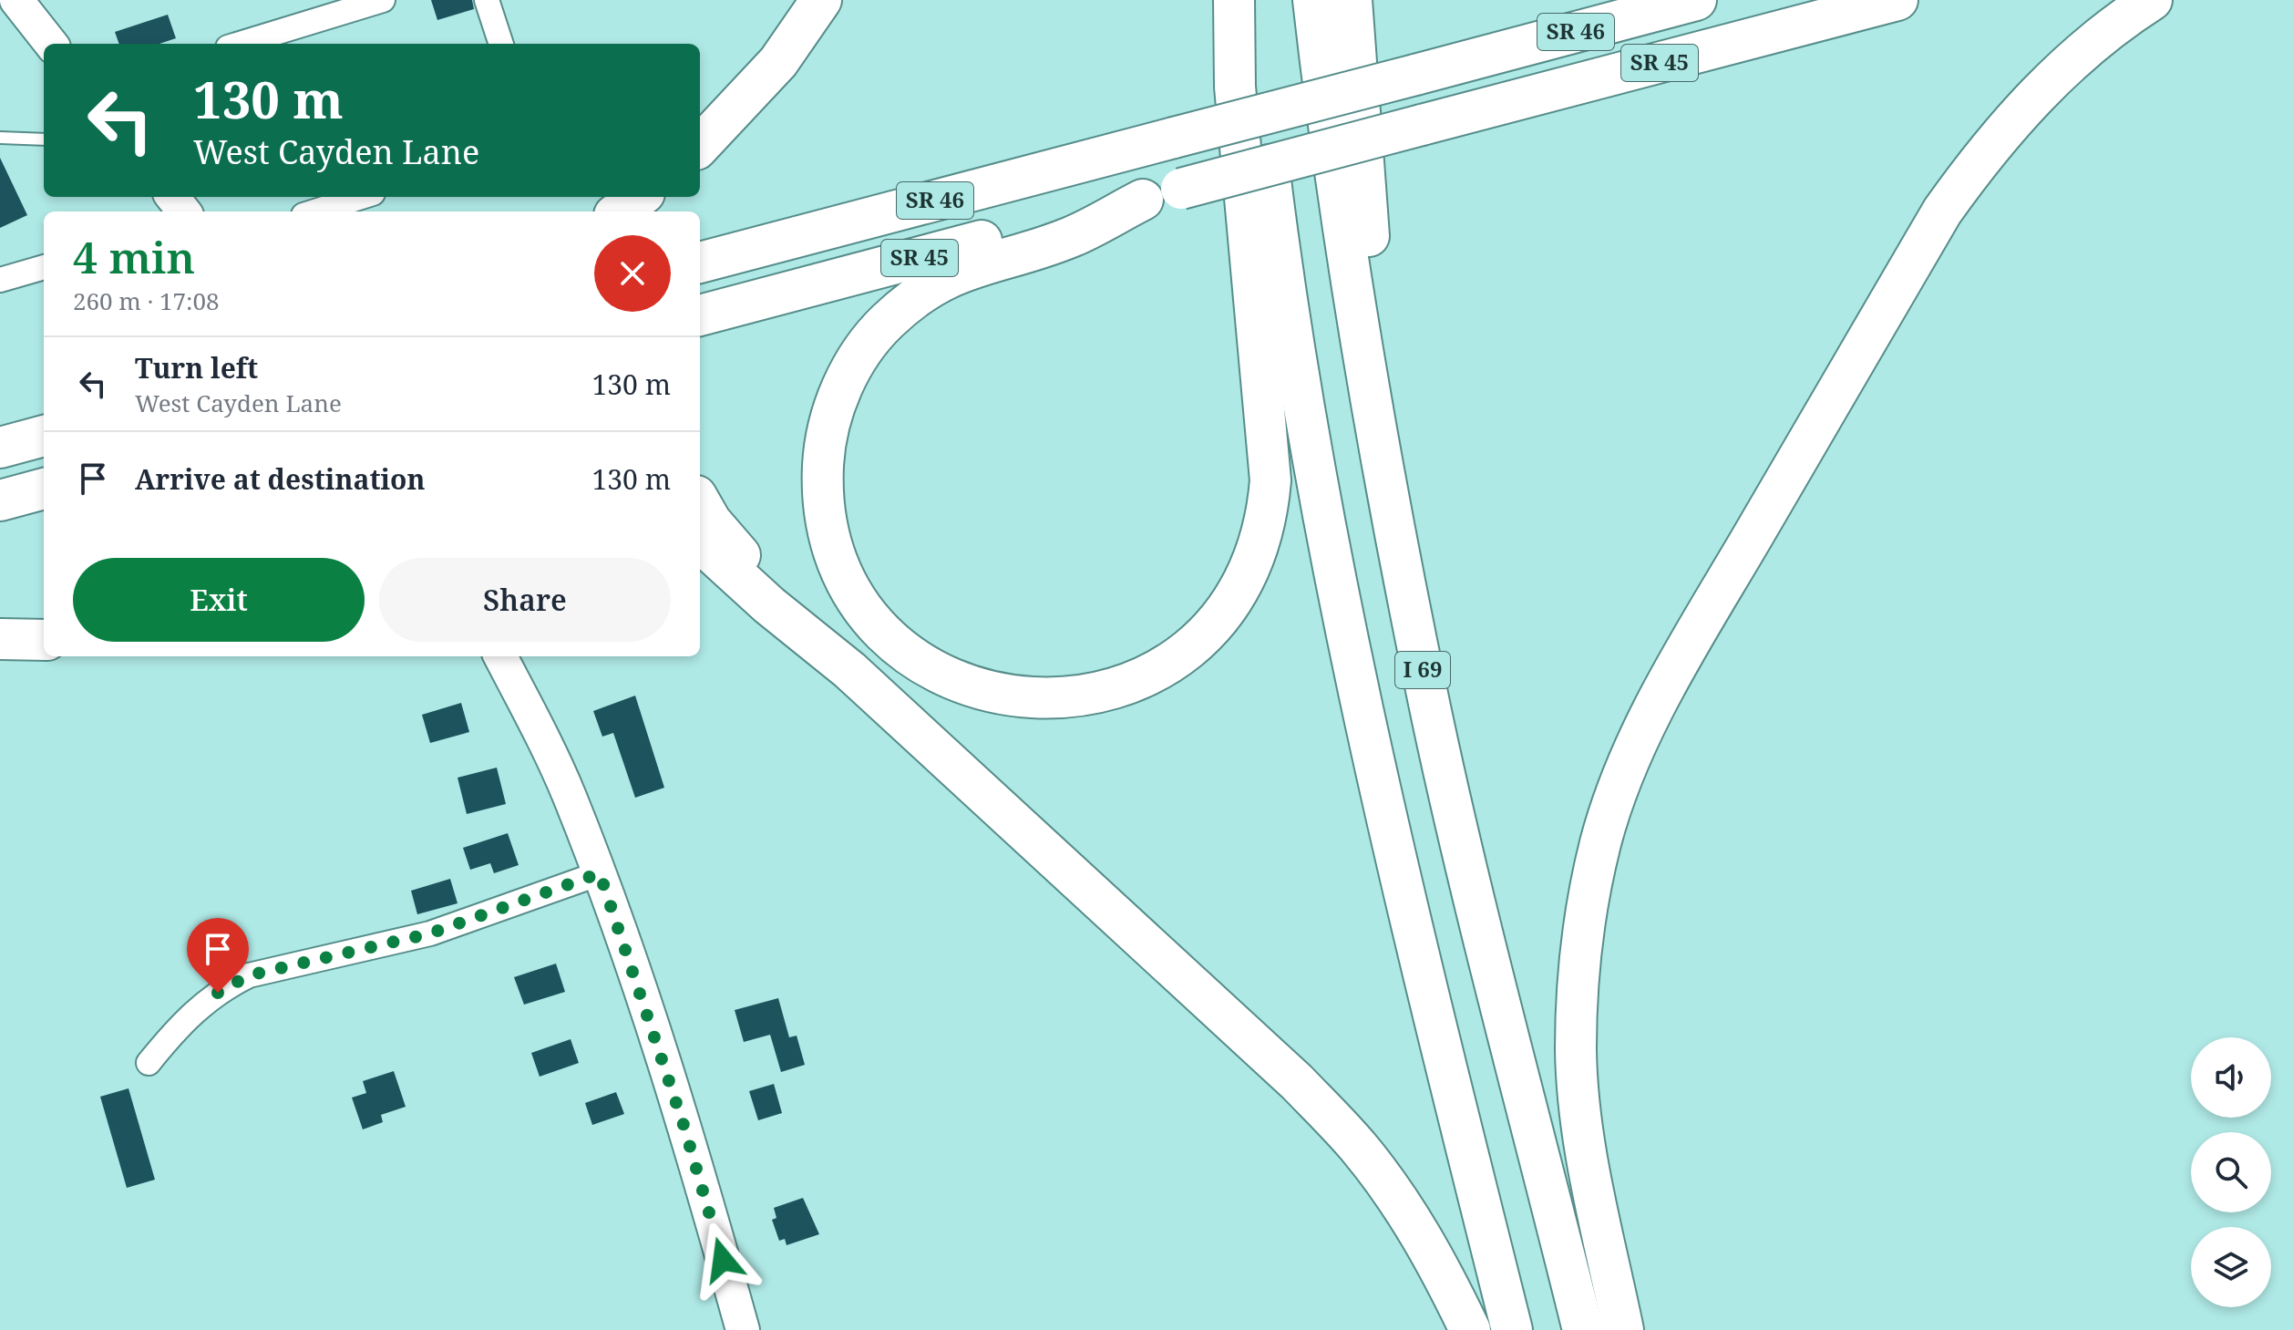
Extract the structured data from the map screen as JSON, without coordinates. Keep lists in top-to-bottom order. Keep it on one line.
{"streets":{"highway":["SR 46","SR 45","I 69"]},"page":{"turn":["130 m","West Cayden Lane"],"heading":["4 min","260 m · 17:08"],"list":[{"name":"Turn left","note":"West Cayden Lane","value":"130 m"},{"name":"Arrive at destination","value":"130 m"}],"buttons":["Exit","Share"]}}
